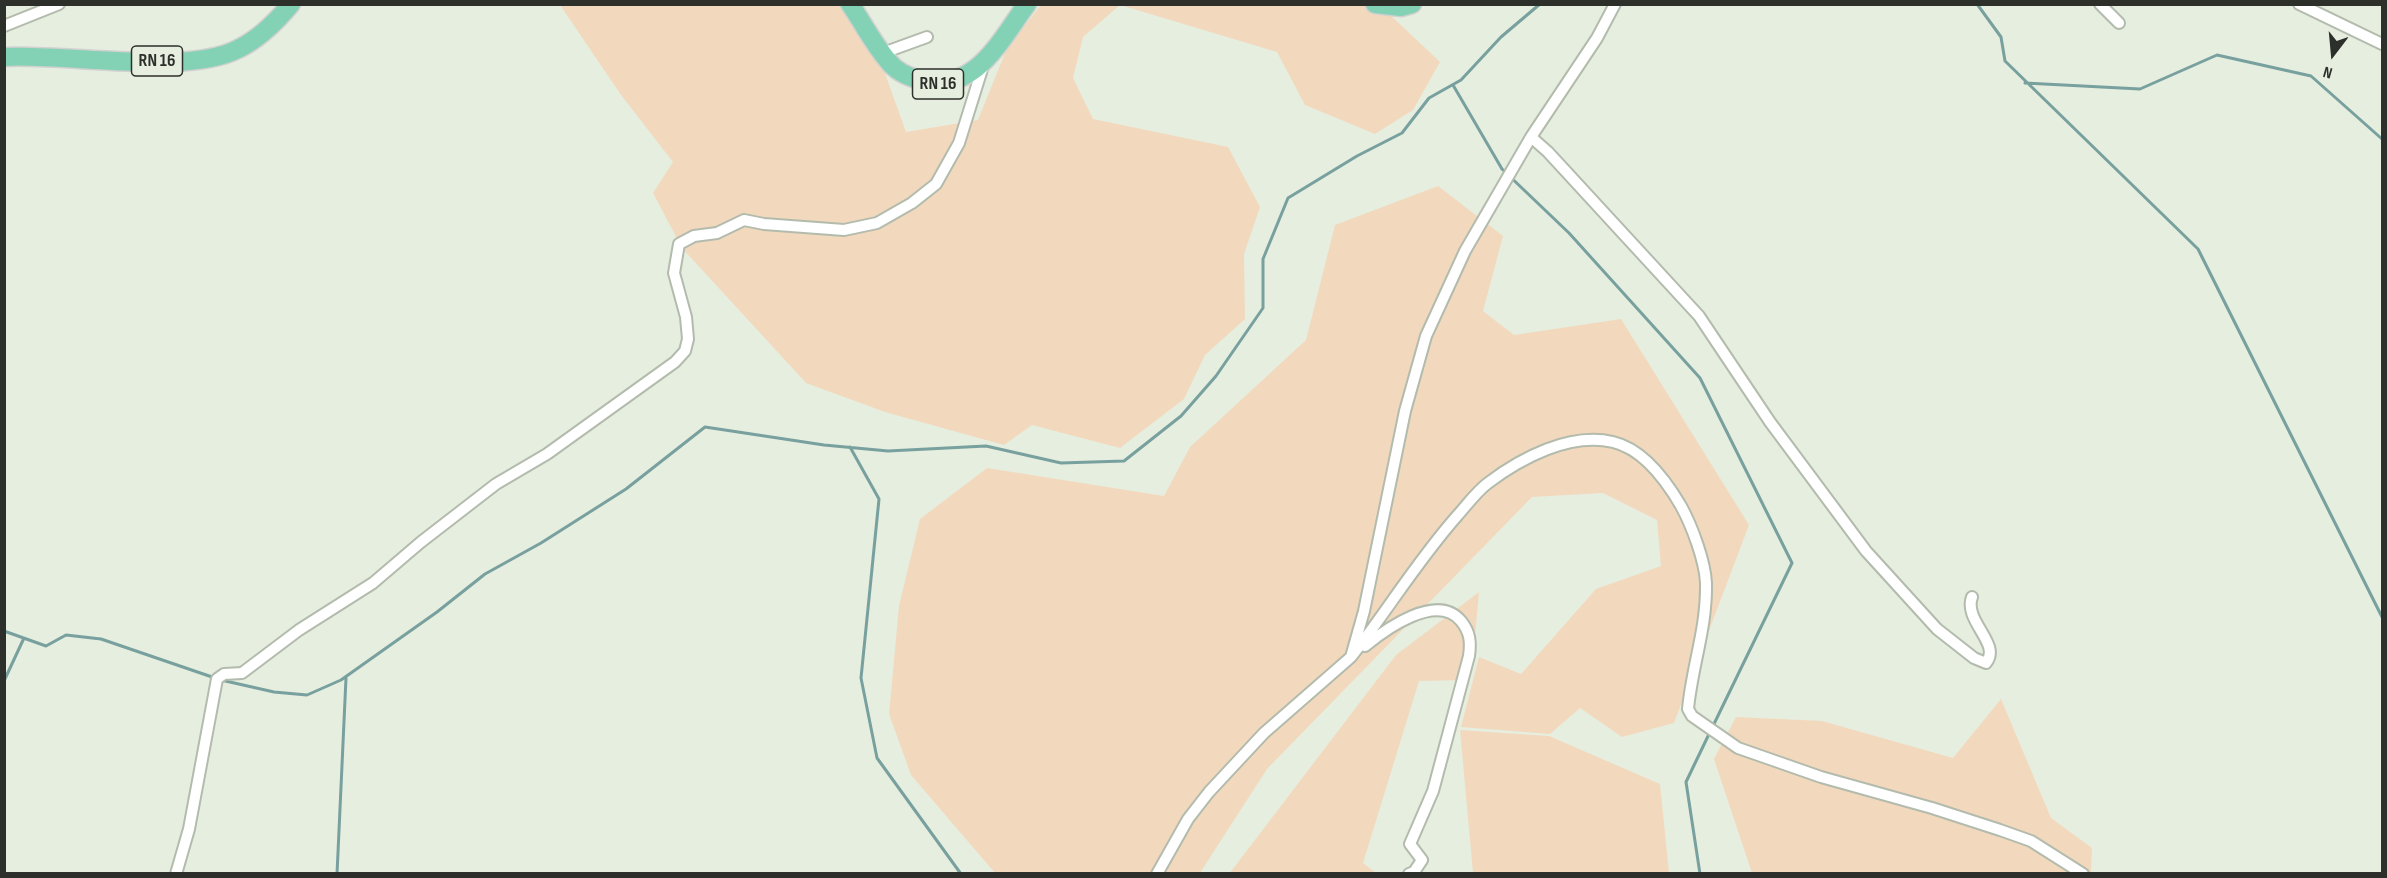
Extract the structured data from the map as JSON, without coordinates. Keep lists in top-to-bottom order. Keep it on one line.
{"streets":{"main road":["RN 16"]},"north":"bottom"}
